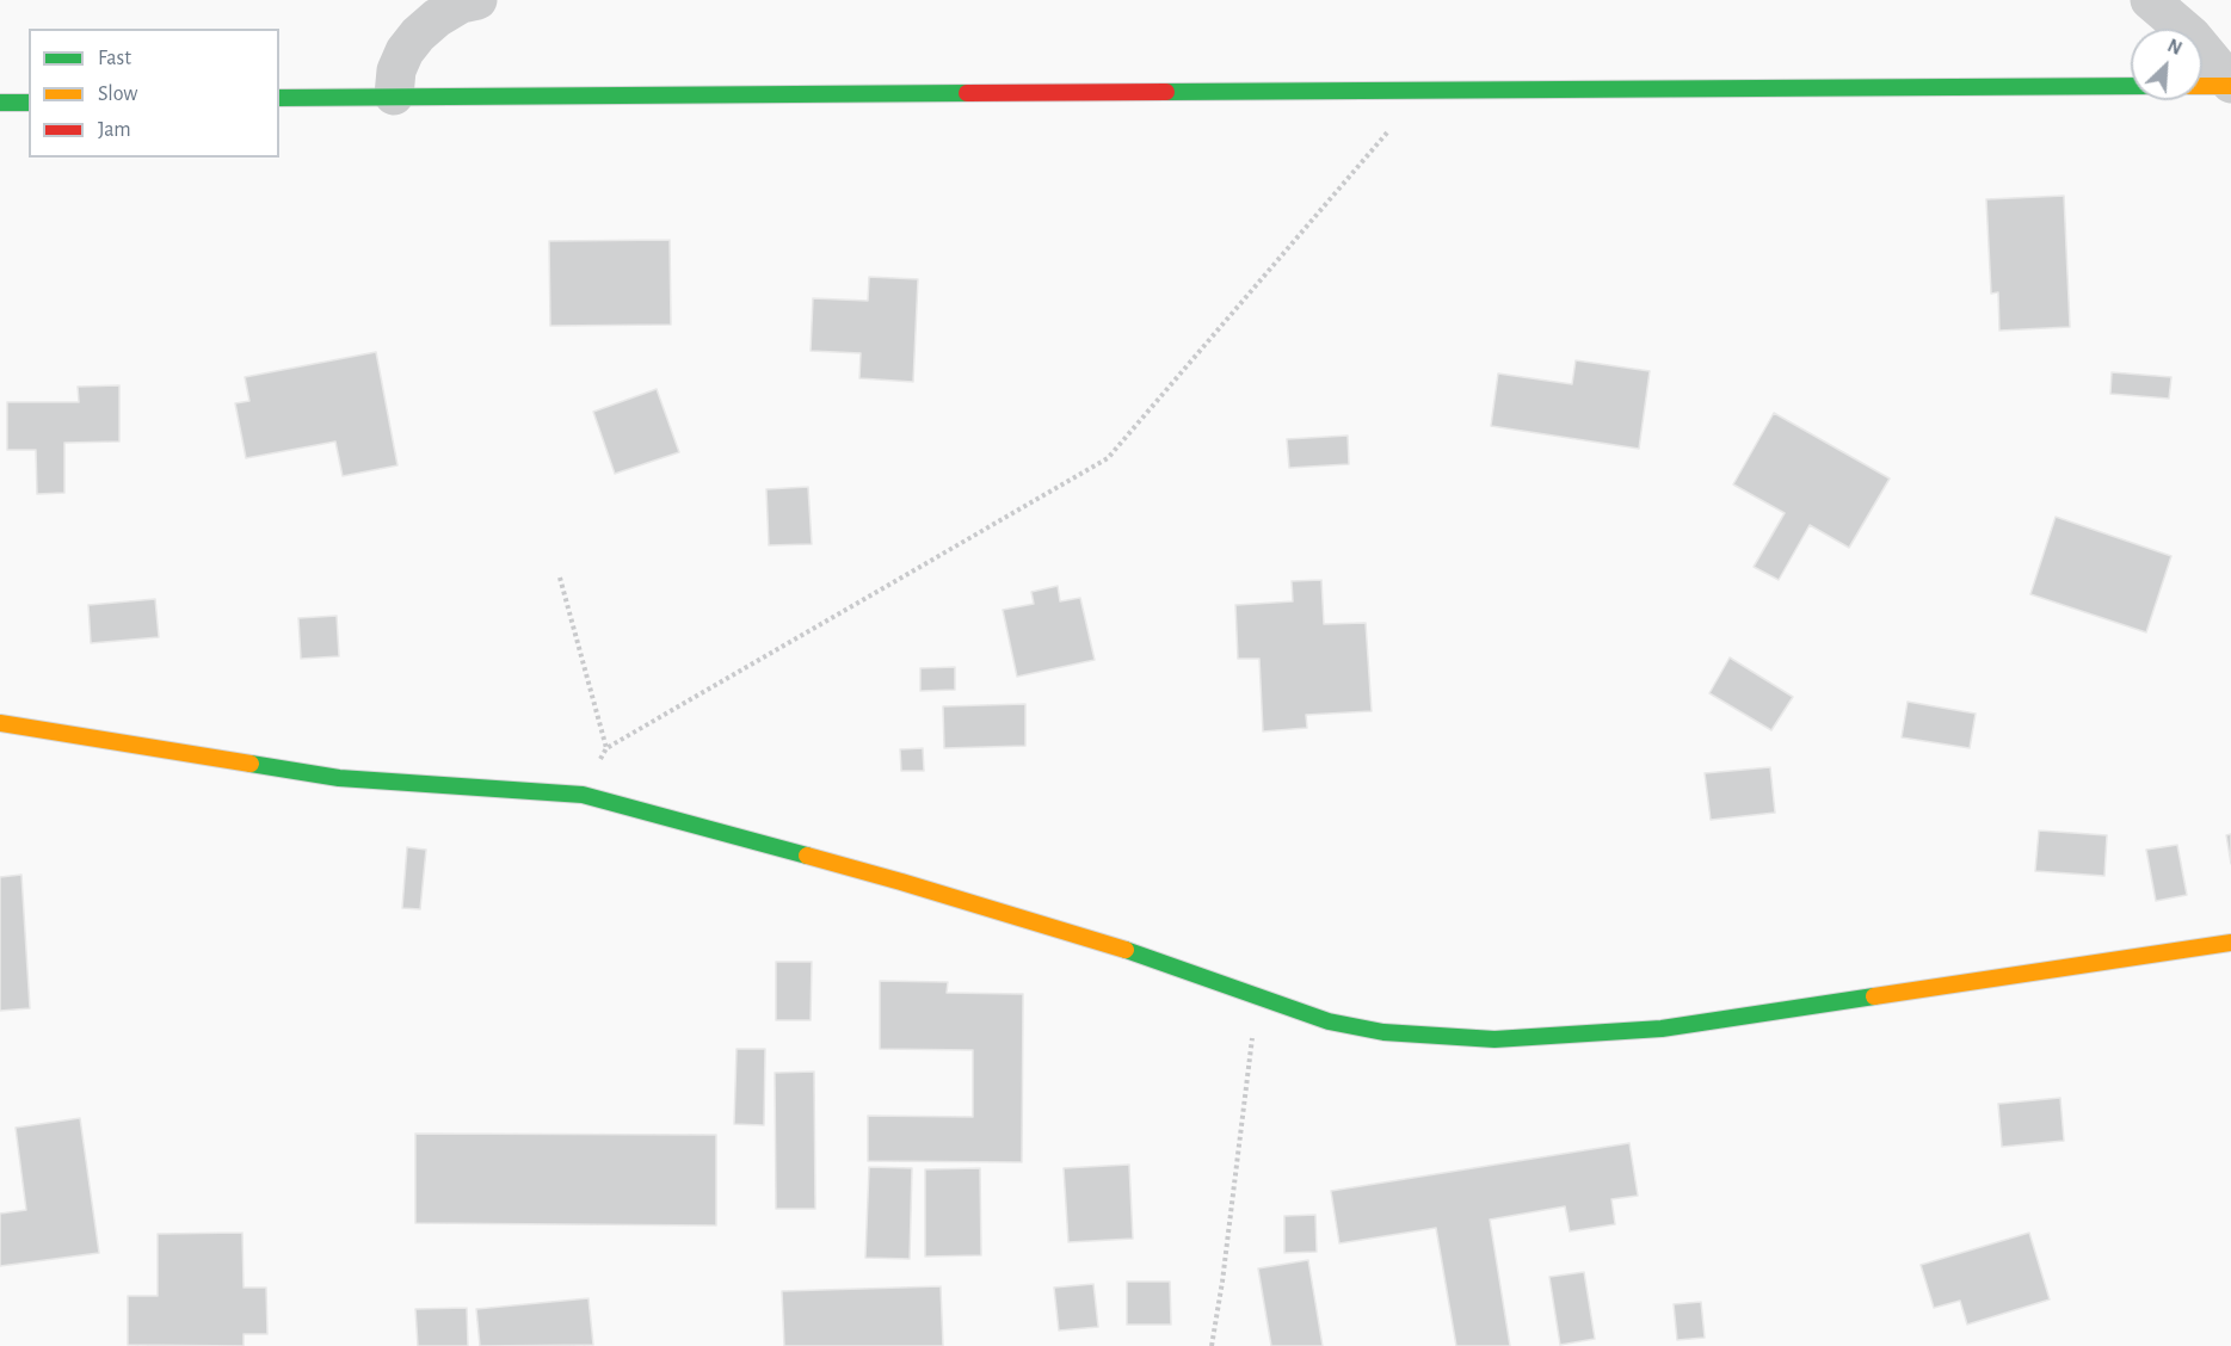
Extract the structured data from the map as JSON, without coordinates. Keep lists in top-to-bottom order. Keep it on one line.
{"legend":["Fast","Slow","Jam"],"north":"top right"}
